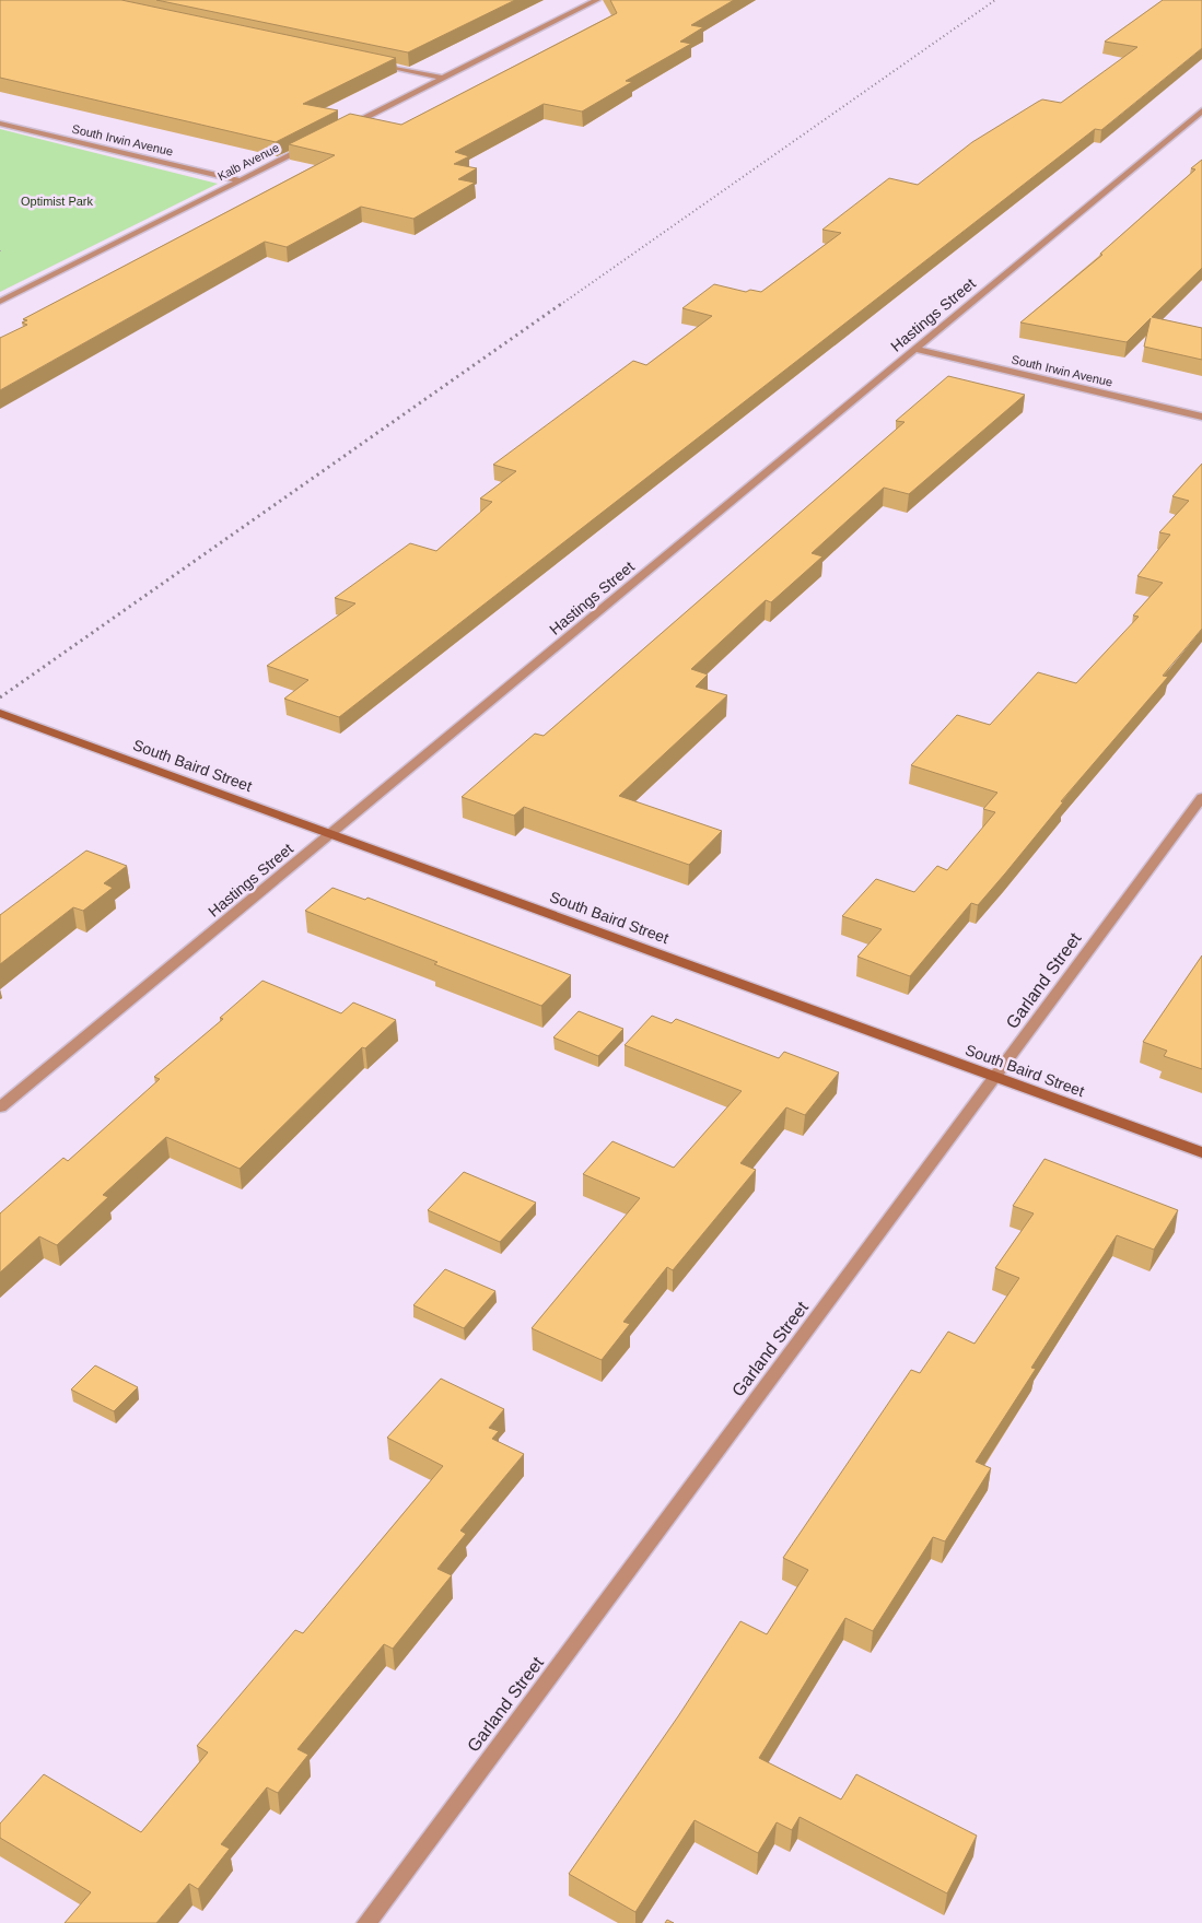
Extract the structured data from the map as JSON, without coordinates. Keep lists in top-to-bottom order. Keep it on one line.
{"streets":{"street":["South Irwin Avenue","Kalb Avenue","Hastings Street","South Baird Street","Garland Street"]},"crossings":[["South Irwin Avenue","Kalb Avenue"],["South Irwin Avenue","Hastings Street"],["Hastings Street","South Baird Street"],["South Baird Street","Garland Street"]],"parks":["Optimist Park"]}
